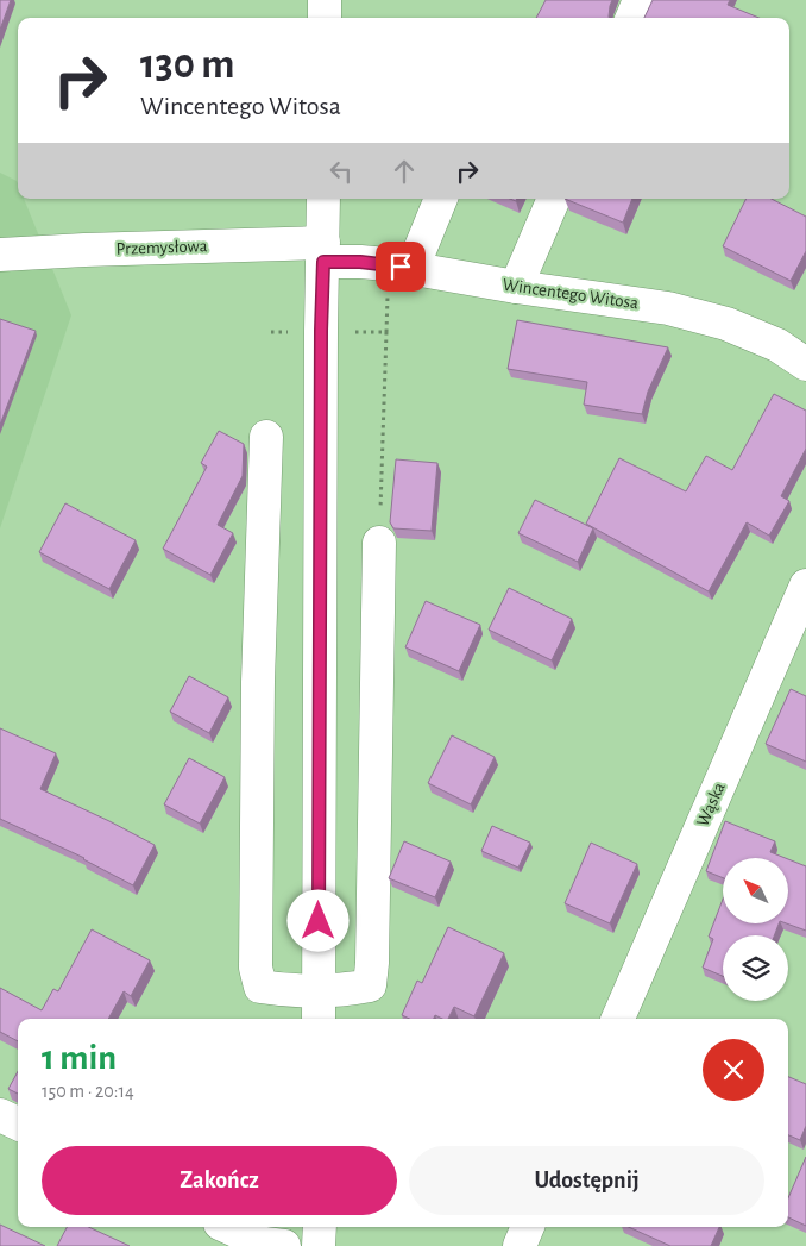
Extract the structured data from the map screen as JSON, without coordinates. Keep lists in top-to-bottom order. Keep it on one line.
{"streets":{"street":["Przemysłowa","Wincentego Witosa","Wąska"]},"crossings":[["Przemysłowa","Wincentego Witosa"]],"north":"top left","page":{"turn":["130 m","Wincentego Witosa"],"heading":["1 min","150 m · 20:14"],"buttons":["Zakończ","Udostępnij"]}}
